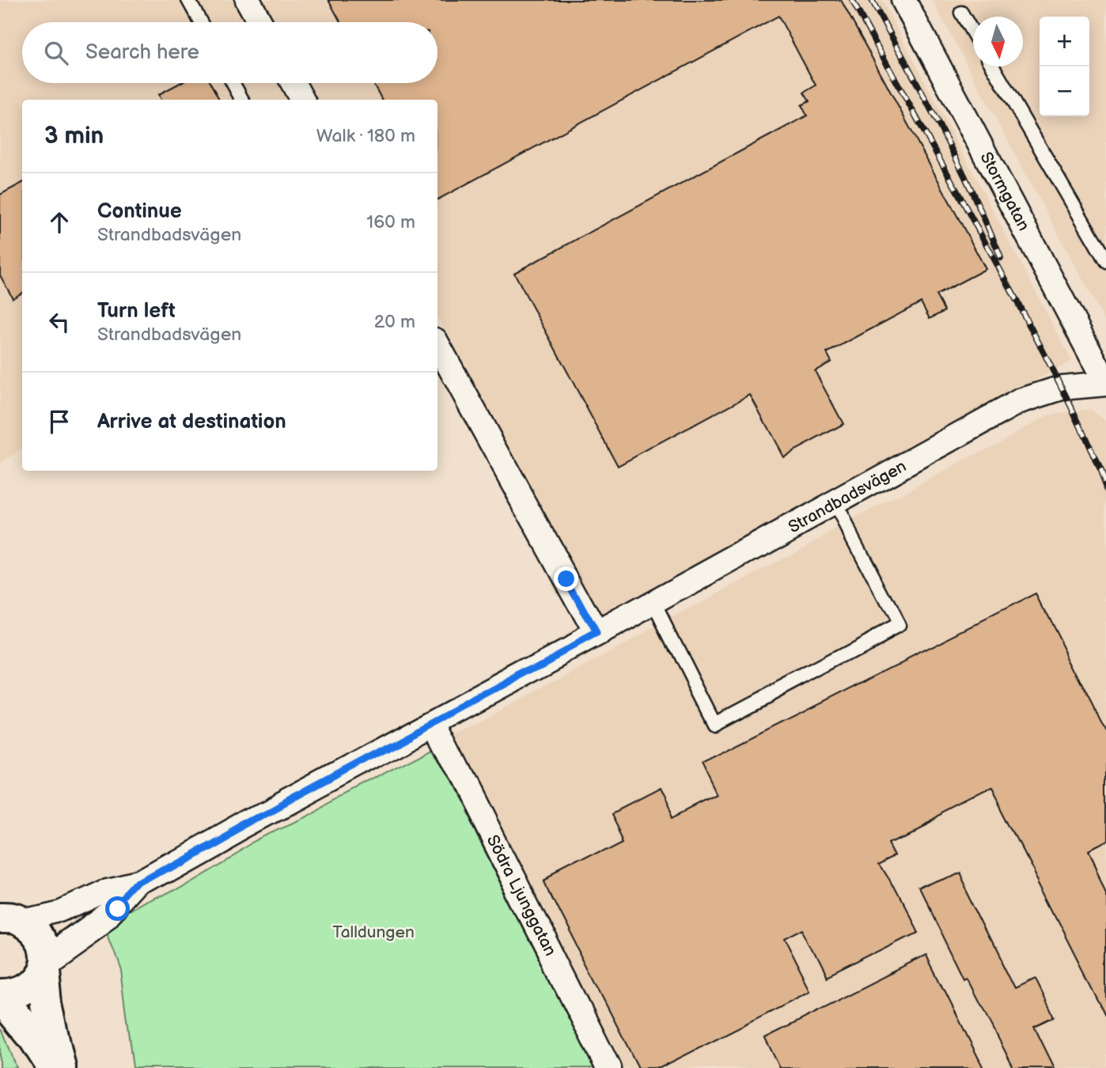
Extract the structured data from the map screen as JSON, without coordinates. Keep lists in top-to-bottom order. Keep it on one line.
{"streets":{"street":["Stormgatan","Strandbadsvägen","Södra Ljunggatan"]},"crossings":[["Stormgatan","Strandbadsvägen"],["Strandbadsvägen","Södra Ljunggatan"]],"parks":["Talldungen"],"north":"bottom","page":{"map_buttons":["+","−"],"search":"Search here","heading":["3 min","Walk · 180 m"],"list":[["Continue","Strandbadsvägen","160 m"],["Turn left","Strandbadsvägen","20 m"],"Arrive at destination"]}}
